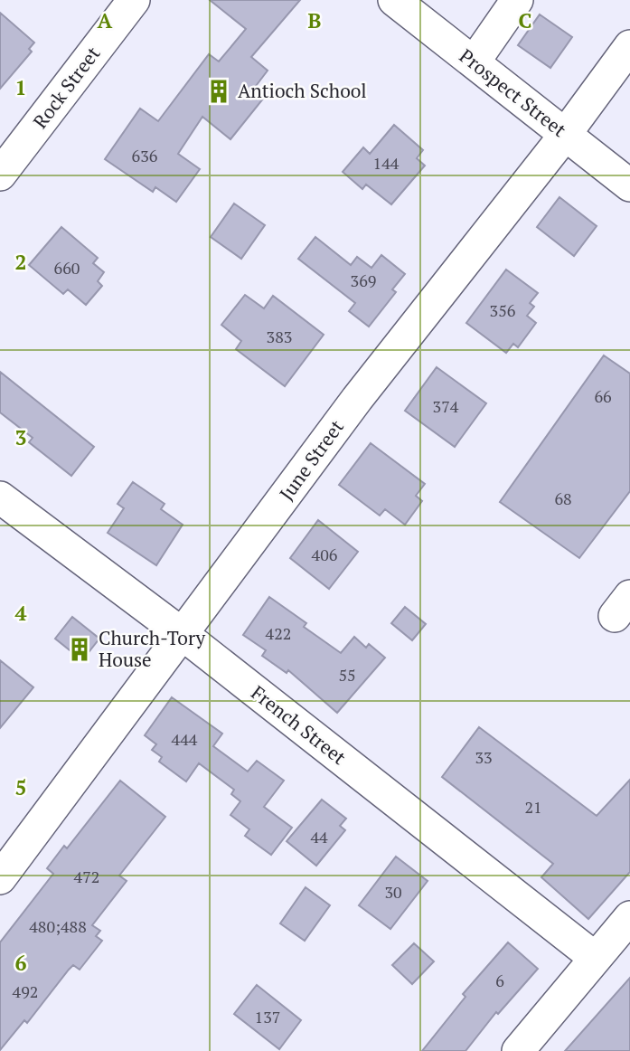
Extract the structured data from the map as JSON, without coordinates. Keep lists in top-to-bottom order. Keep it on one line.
{"streets":{"street":["Rock Street","Prospect Street","June Street","French Street"]},"crossings":[["Prospect Street","June Street"],["June Street","French Street"]],"places":{"building":["Antioch School","Church-Tory House"]},"house_numbers":["636","144","660","369","356","383","66","374","68","406","422","55","444","33","21","44","472","30","480;488","6","492","137"],"grid":{"columns":["A","B","C"],"rows":["1","2","3","4","5","6"]}}
